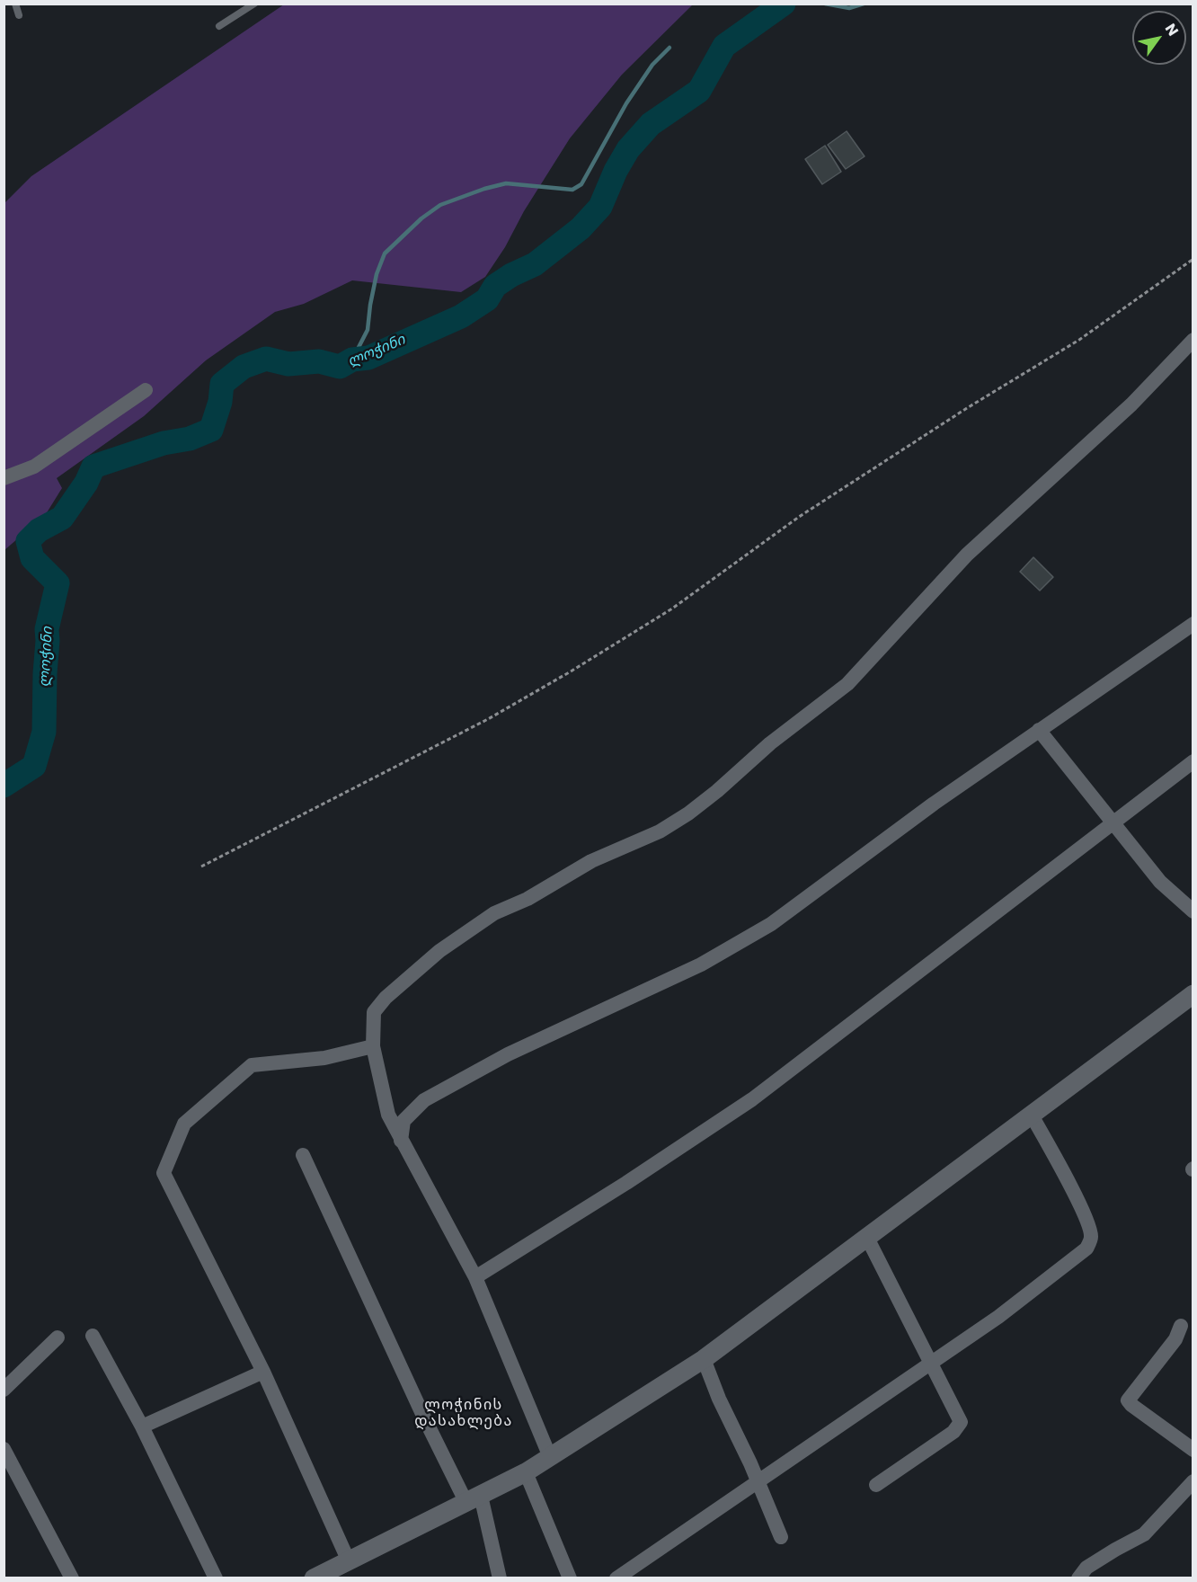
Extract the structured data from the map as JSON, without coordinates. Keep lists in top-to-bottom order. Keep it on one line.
{"districts":["ლოჭინის დასახლება"],"water":["ლოჭინი"],"north":"top right"}
